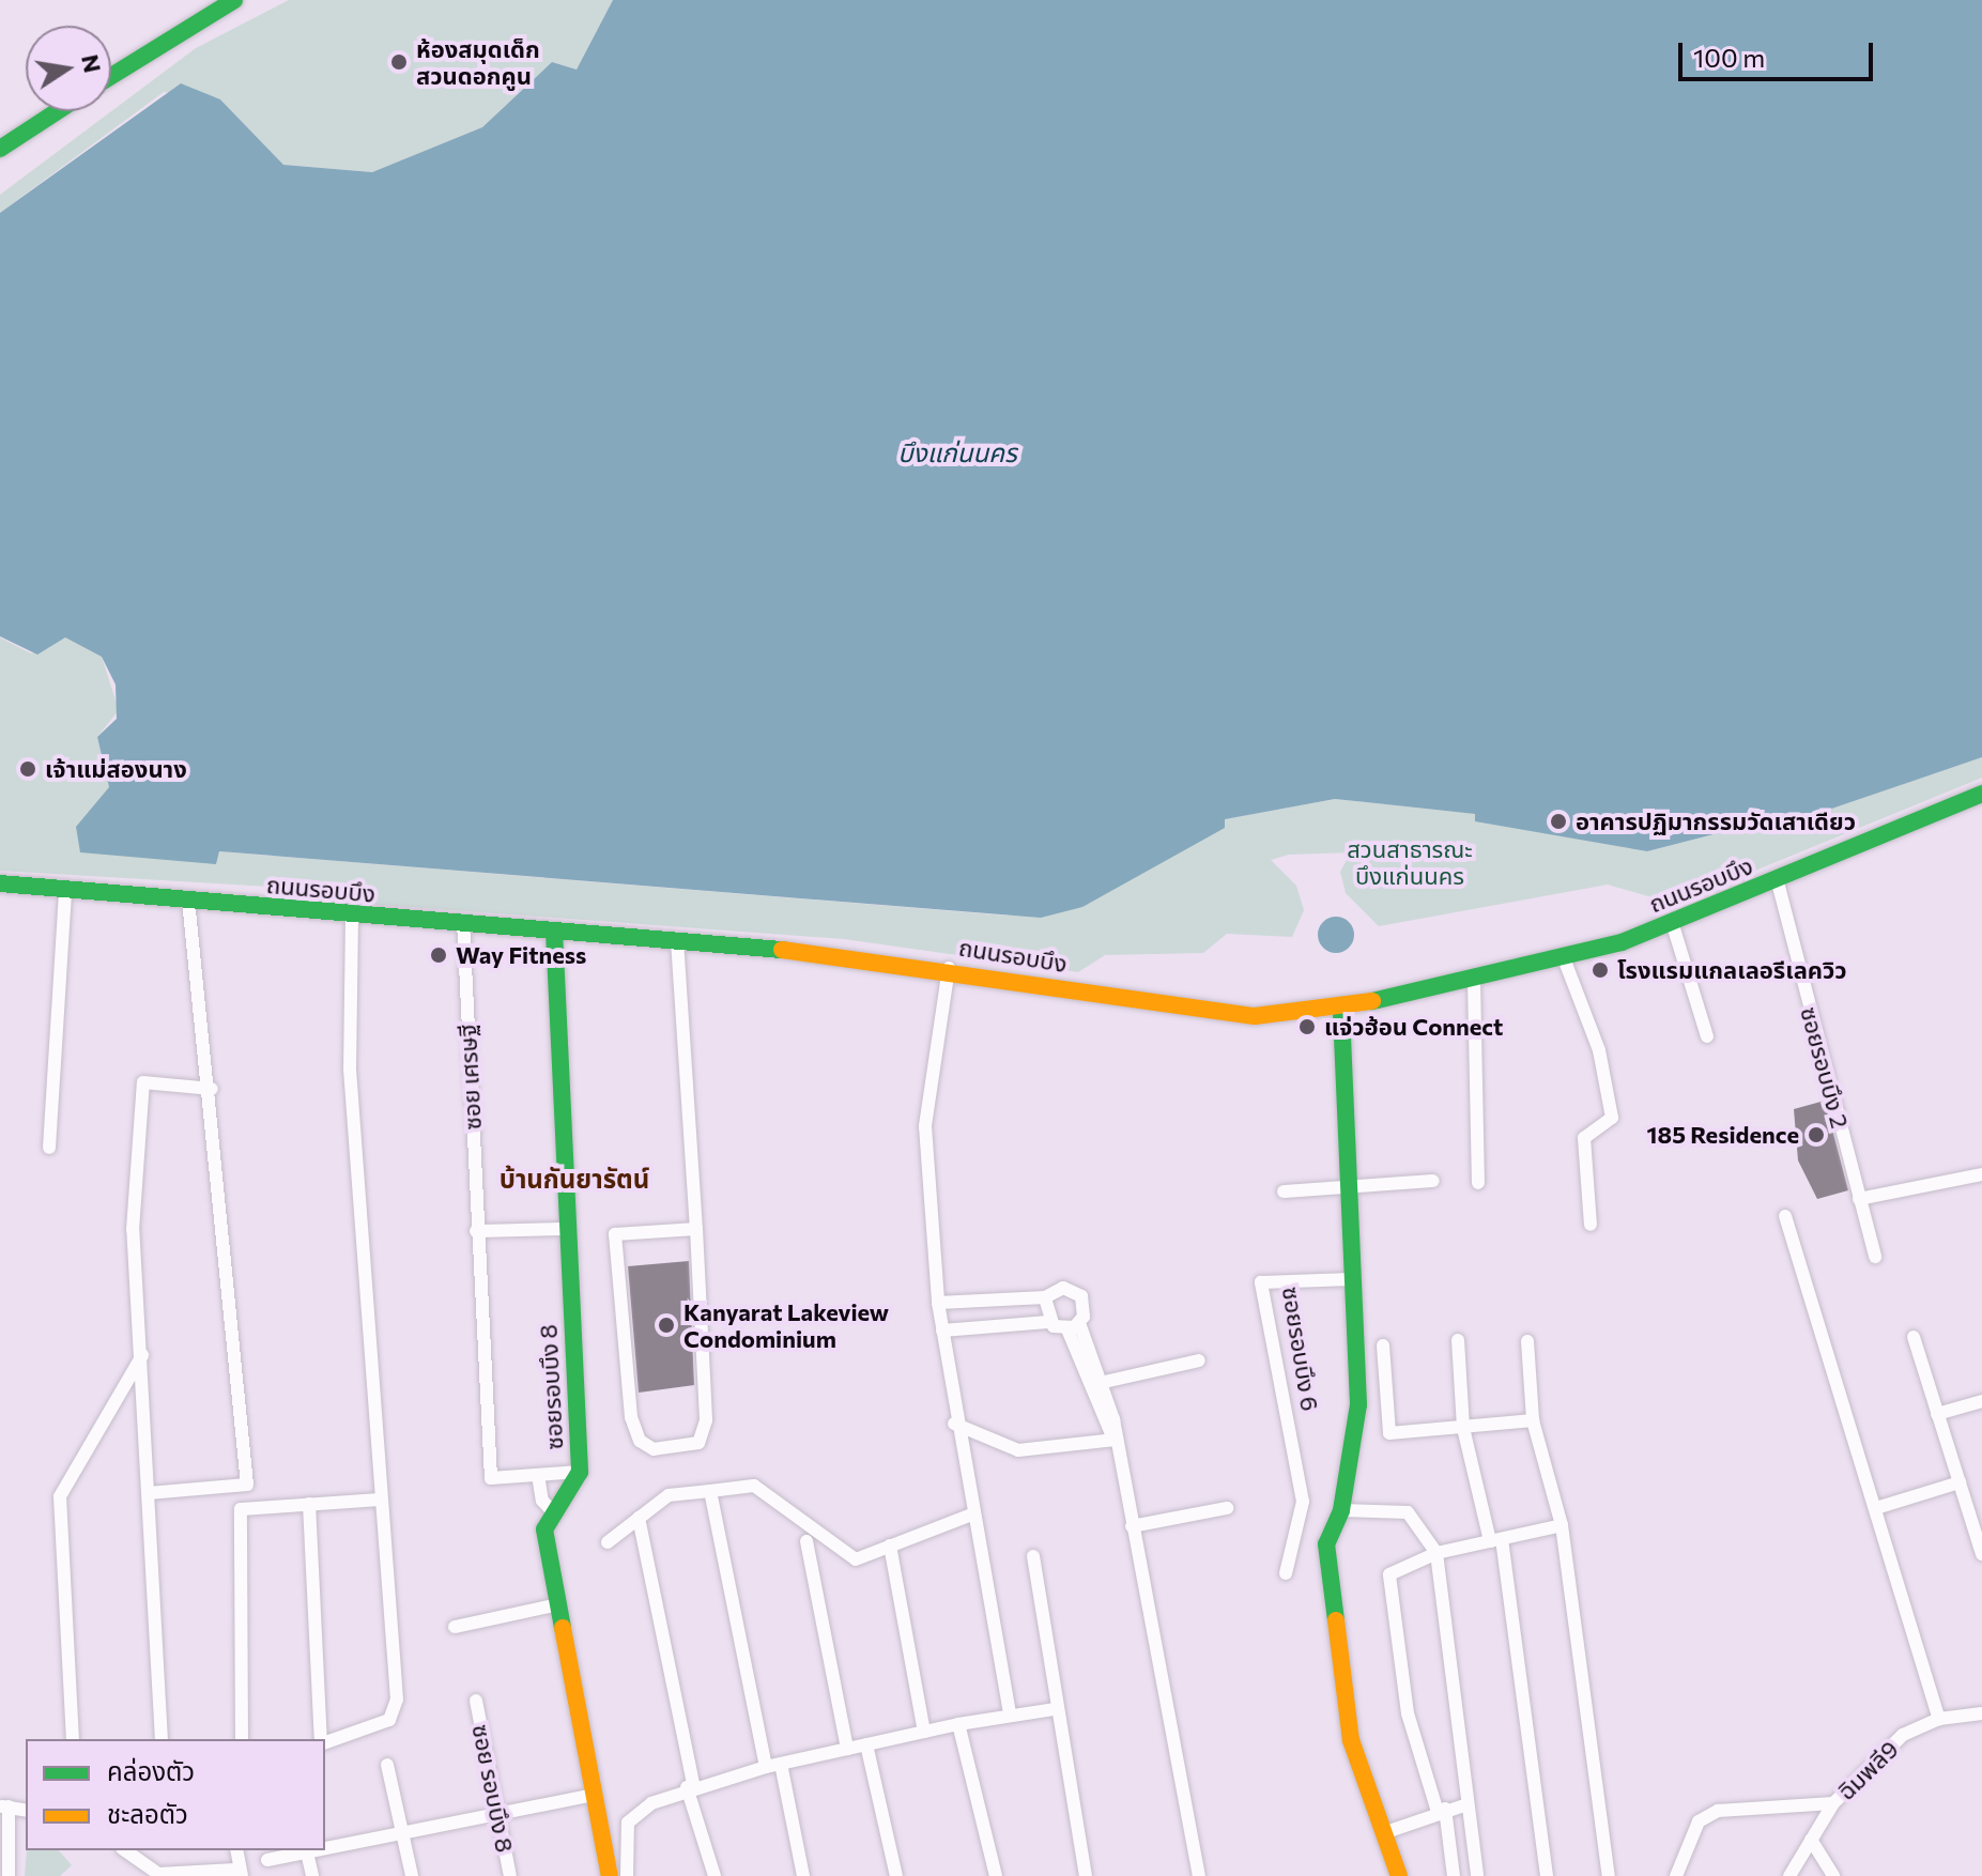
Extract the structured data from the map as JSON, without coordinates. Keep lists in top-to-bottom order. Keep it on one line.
{"streets":{"street":["ถนนรอบบึง","ซอยรอบบึง 2","ซอย เศรษฐี","ซอยรอบบึง 6","ซอยรอบบึง 8","ฉิมพลี9","ซอย รอบบึง 8"]},"crossings":[["ถนนรอบบึง","ซอยรอบบึง 2"],["ถนนรอบบึง","ซอย เศรษฐี"],["ถนนรอบบึง","ซอยรอบบึง 8"]],"districts":["บ้านกันยารัตน์"],"water":["บึงแก่นนคร"],"parks":["สวนสาธารณะ บึงแก่นนคร"],"places":["ห้องสมุดเด็ก สวนดอกคูน","เจ้าแม่สองนาง","อาคารปฏิมากรรมวัดเสาเดียว","Way Fitness","โรงแรมแกลเลอรีเลควิว","แจ่วฮ้อน Connect","185 Residence","Kanyarat Lakeview Condominium"],"legend":["คล่องตัว","ชะลอตัว"],"scale_bar":"100 m","north":"right"}
